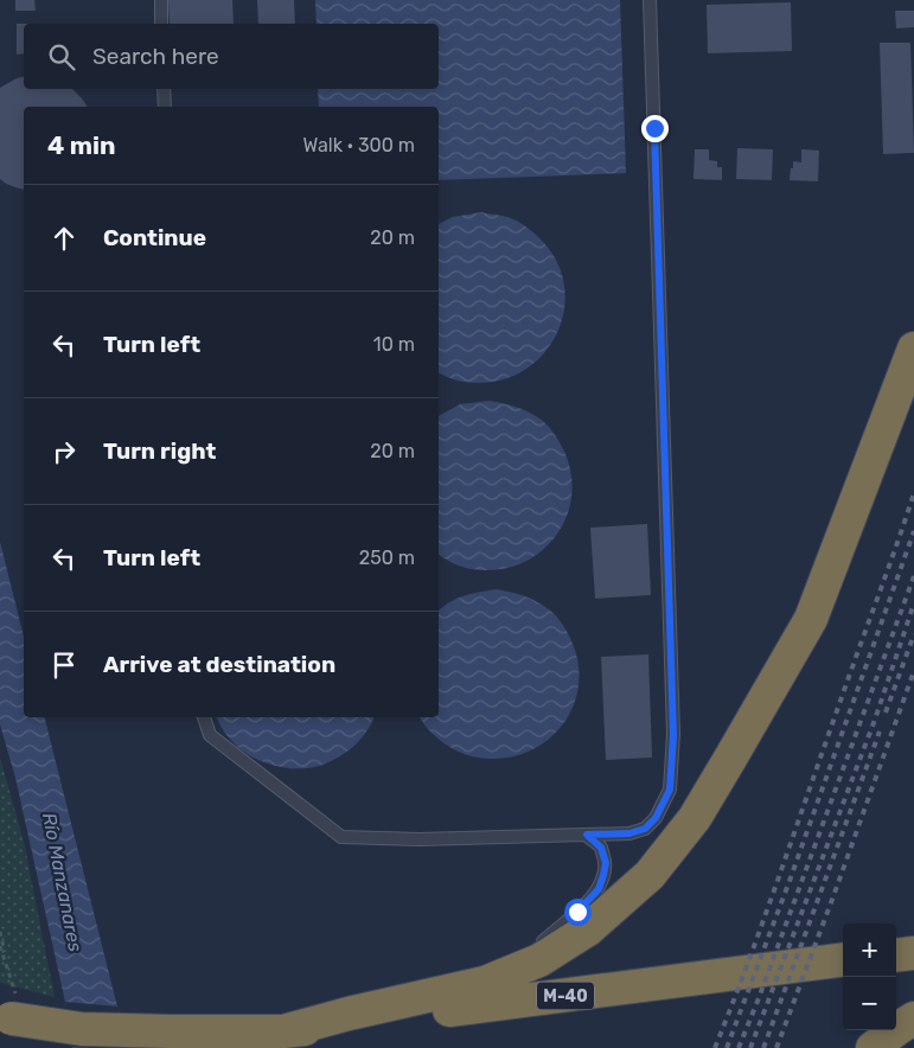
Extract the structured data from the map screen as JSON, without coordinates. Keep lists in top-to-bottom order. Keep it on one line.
{"streets":{"highway":["M-40"]},"water":["Río Manzanares"],"page":{"search":"Search here","heading":["4 min","Walk · 300 m"],"list":[["Continue","20 m"],["Turn left","10 m"],["Turn right","20 m"],["Turn left","250 m"],"Arrive at destination"],"map_buttons":["+","−"]}}
